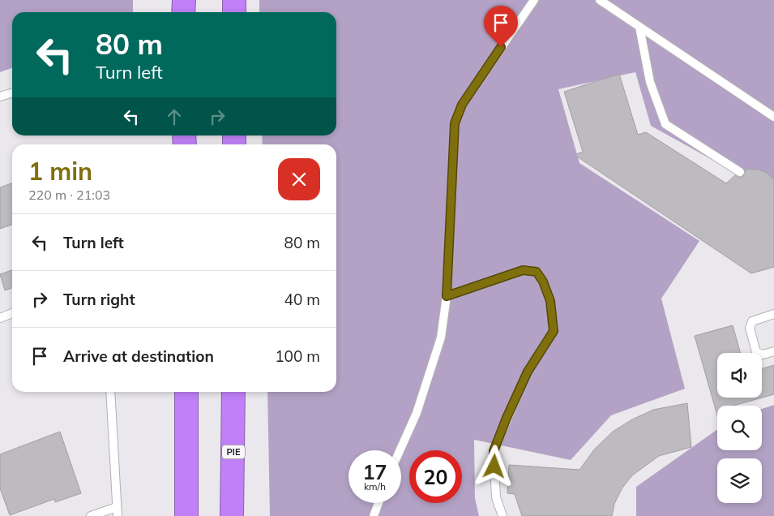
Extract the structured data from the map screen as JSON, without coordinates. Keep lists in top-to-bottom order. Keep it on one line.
{"streets":{"highway":["PIE"]},"page":{"turn":["80 m","Turn left"],"heading":["1 min","220 m · 21:03"],"list":[{"name":"Turn left","value":"80 m"},{"name":"Turn right","value":"40 m"},{"name":"Arrive at destination","value":"100 m"}],"speed":"17 km/h","limit":"20"}}
